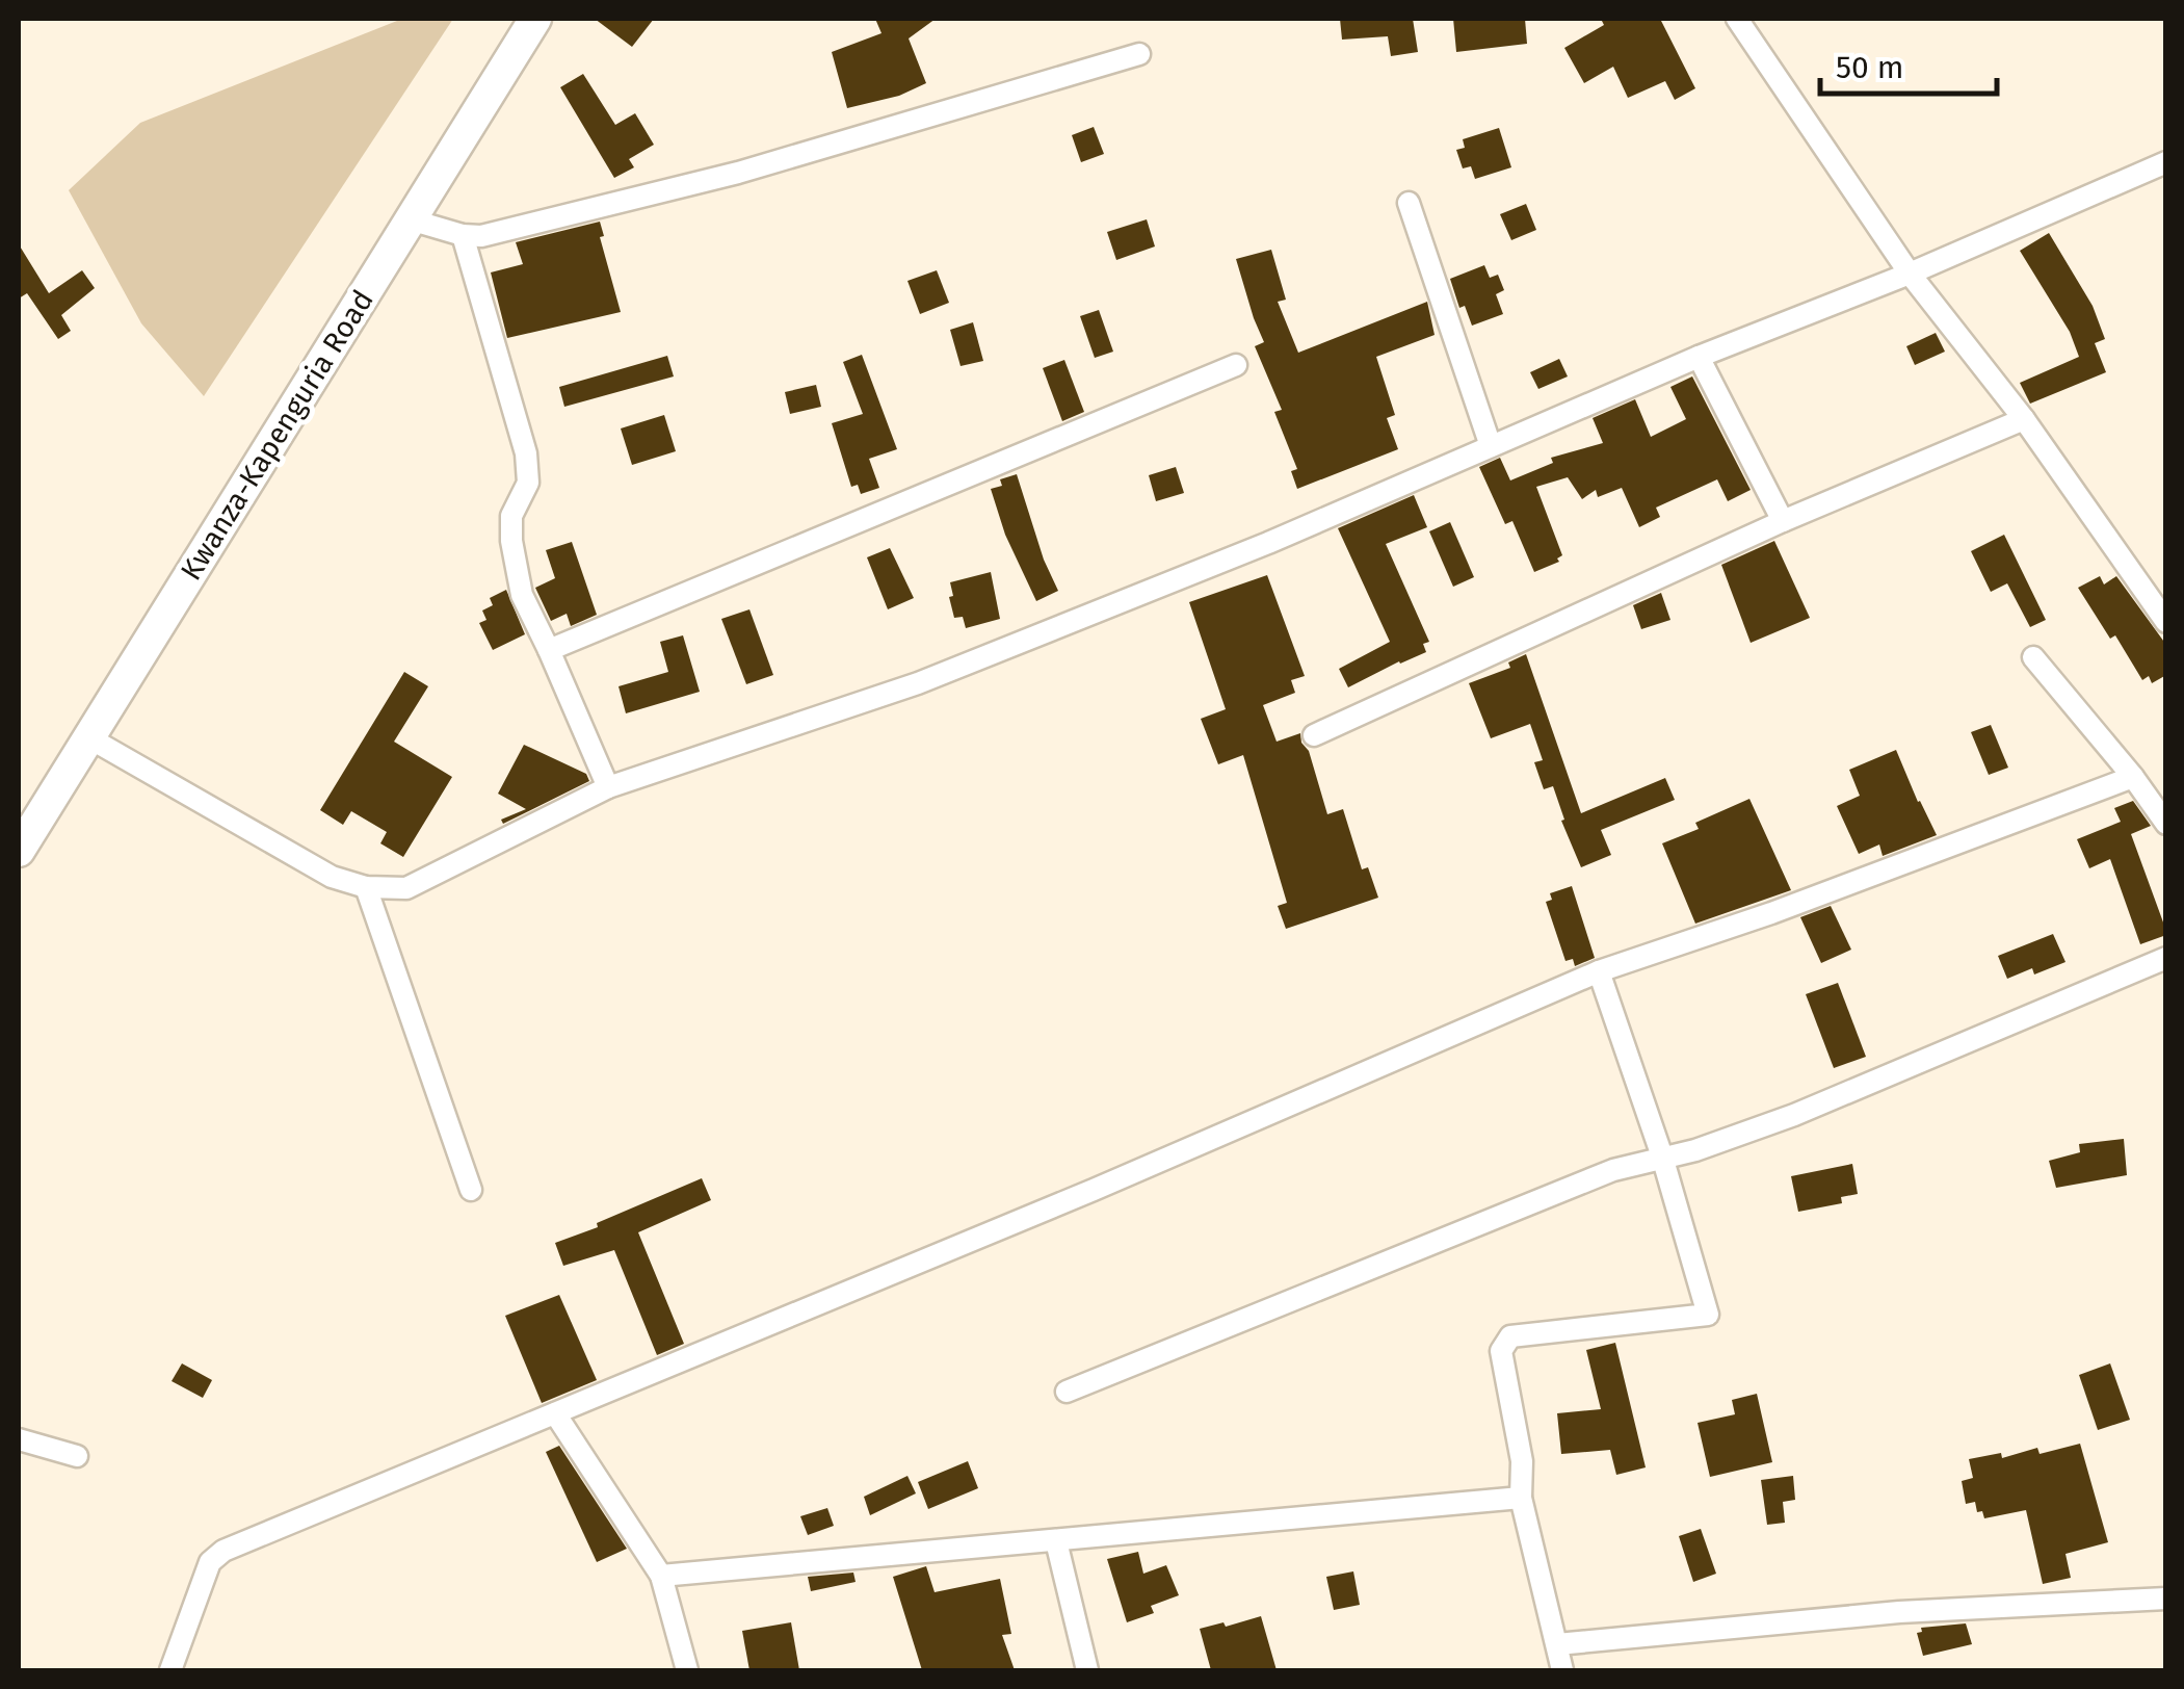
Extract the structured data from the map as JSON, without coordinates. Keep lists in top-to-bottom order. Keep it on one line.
{"streets":{"street":["Kwanza-Kapenguria Road"]},"scale_bar":"50 m"}
